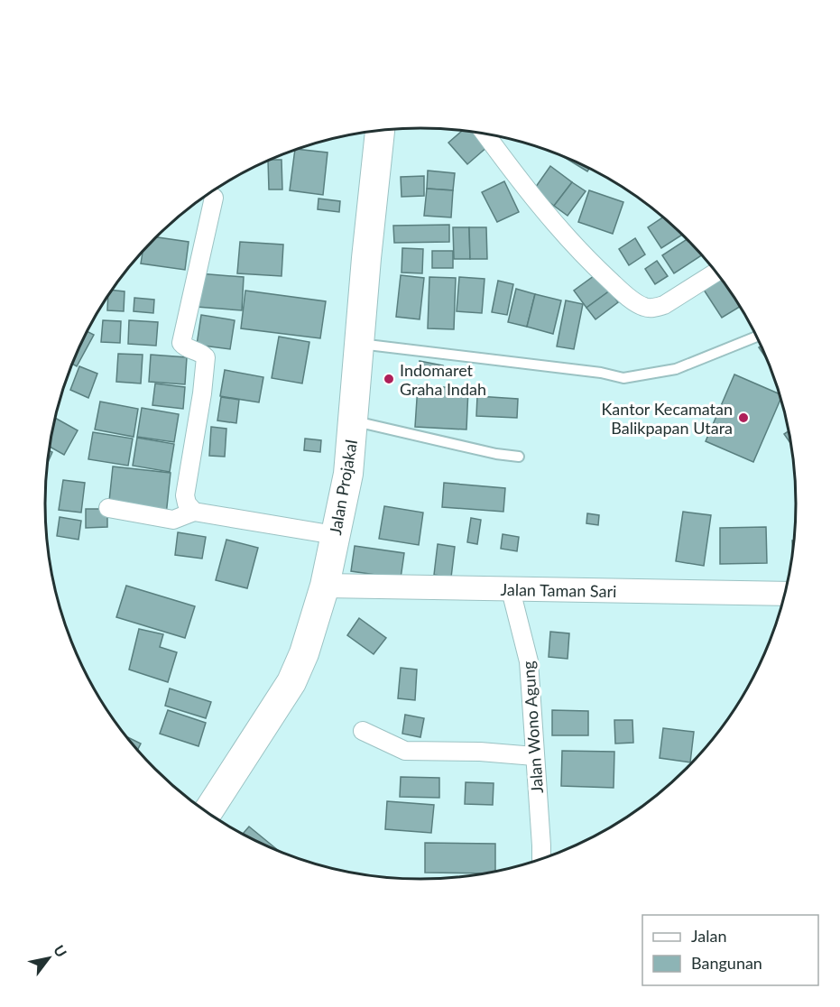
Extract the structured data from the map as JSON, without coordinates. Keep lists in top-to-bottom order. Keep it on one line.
{"streets":{"main road":["Jalan Projakal"],"street":["Jalan Taman Sari","Jalan Wono Agung"]},"crossings":[["Jalan Projakal","Jalan Taman Sari"],["Jalan Taman Sari","Jalan Wono Agung"]],"places":["Indomaret Graha Indah","Kantor Kecamatan Balikpapan Utara"],"legend":["Jalan","Bangunan"],"north":"top right"}
